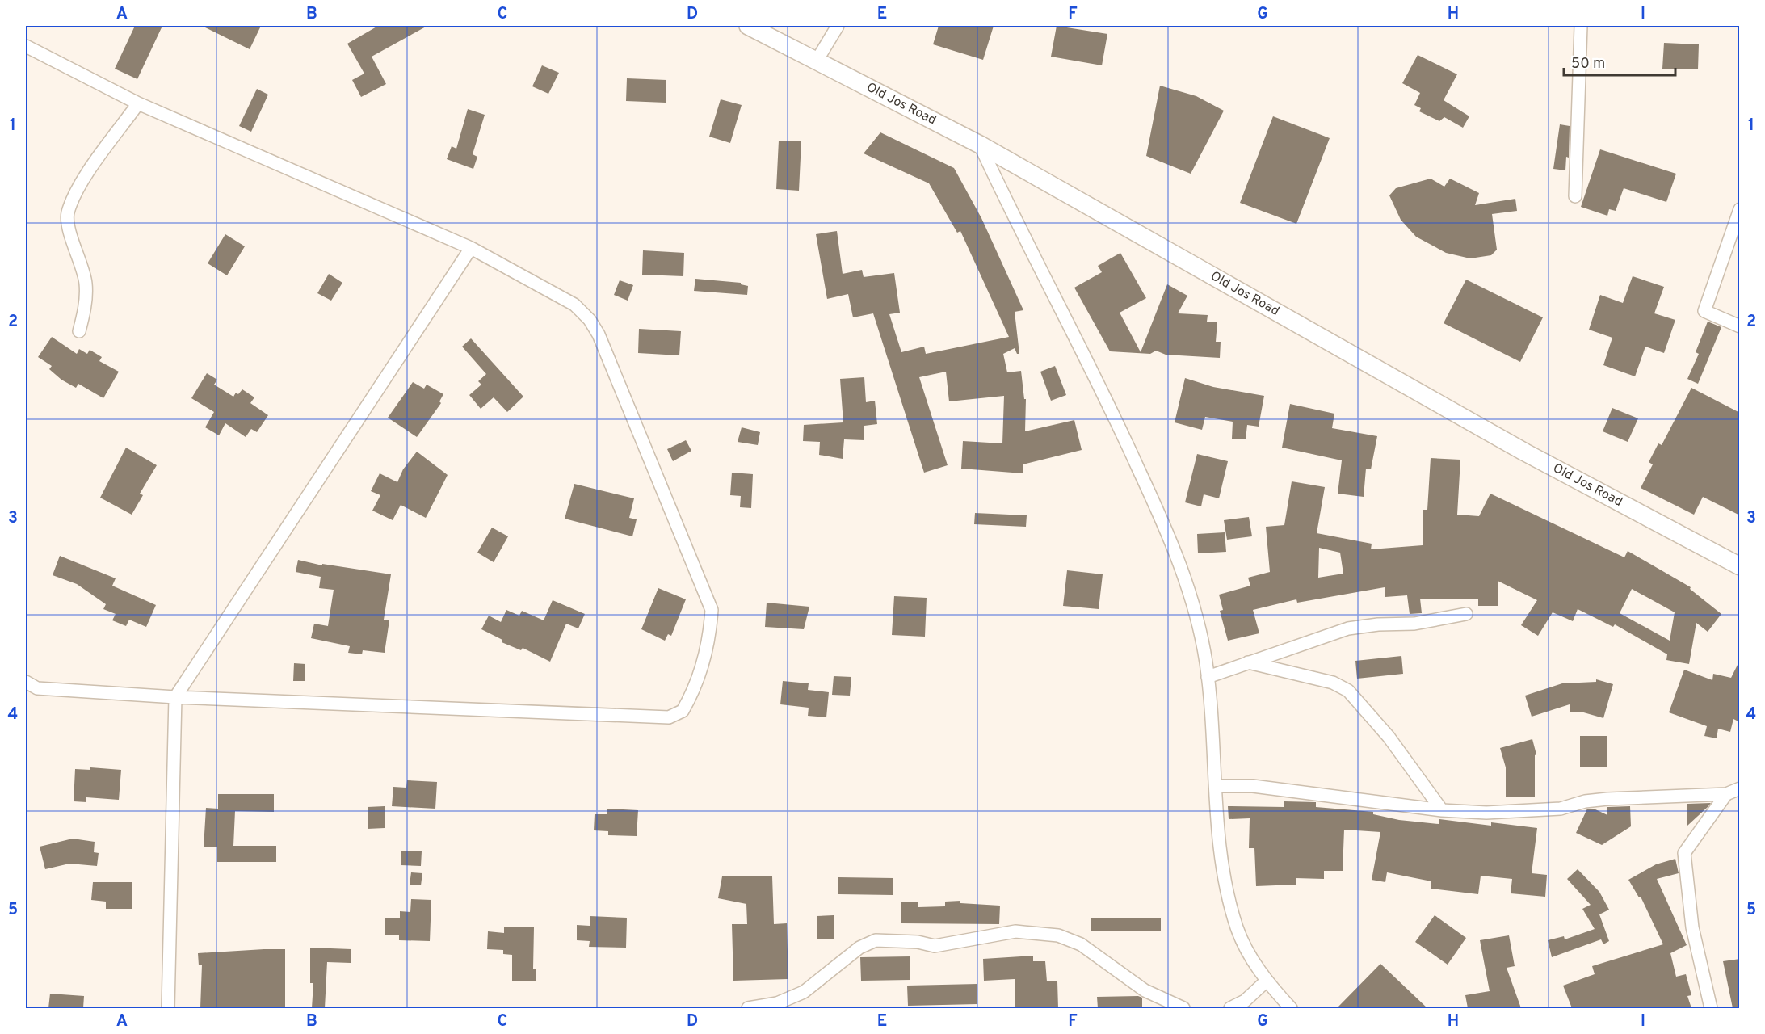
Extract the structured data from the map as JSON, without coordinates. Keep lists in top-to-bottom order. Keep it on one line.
{"streets":{"main road":["Old Jos Road"]},"scale_bar":"50 m","grid":{"columns":["A","B","C","D","E","F","G","H","I"],"rows":["1","2","3","4","5"]}}
